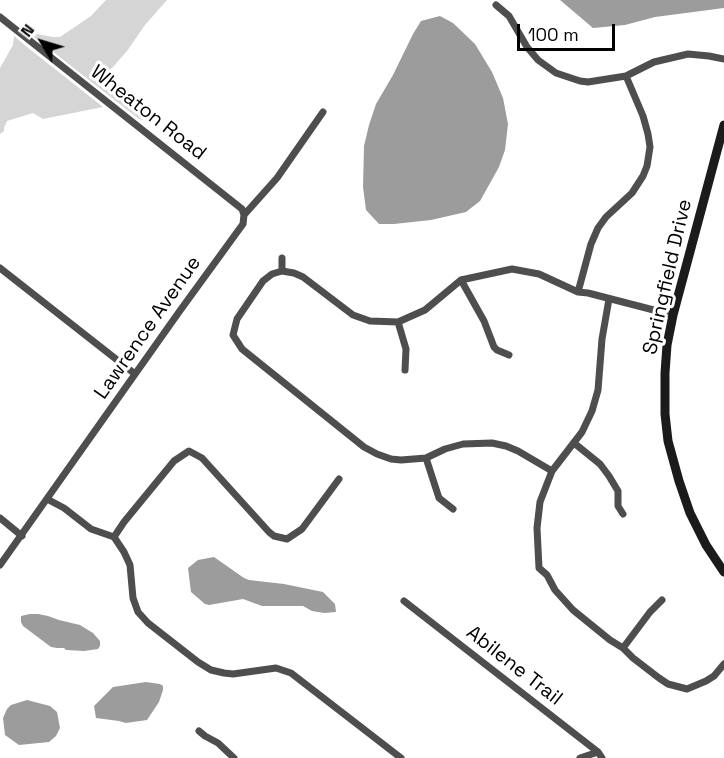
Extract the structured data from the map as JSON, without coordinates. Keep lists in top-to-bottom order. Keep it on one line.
{"streets":{"street":["Wheaton Road","Springfield Drive","Lawrence Avenue","Abilene Trail"]},"crossings":[["Wheaton Road","Lawrence Avenue"]],"scale_bar":"100 m","north":"top left"}
